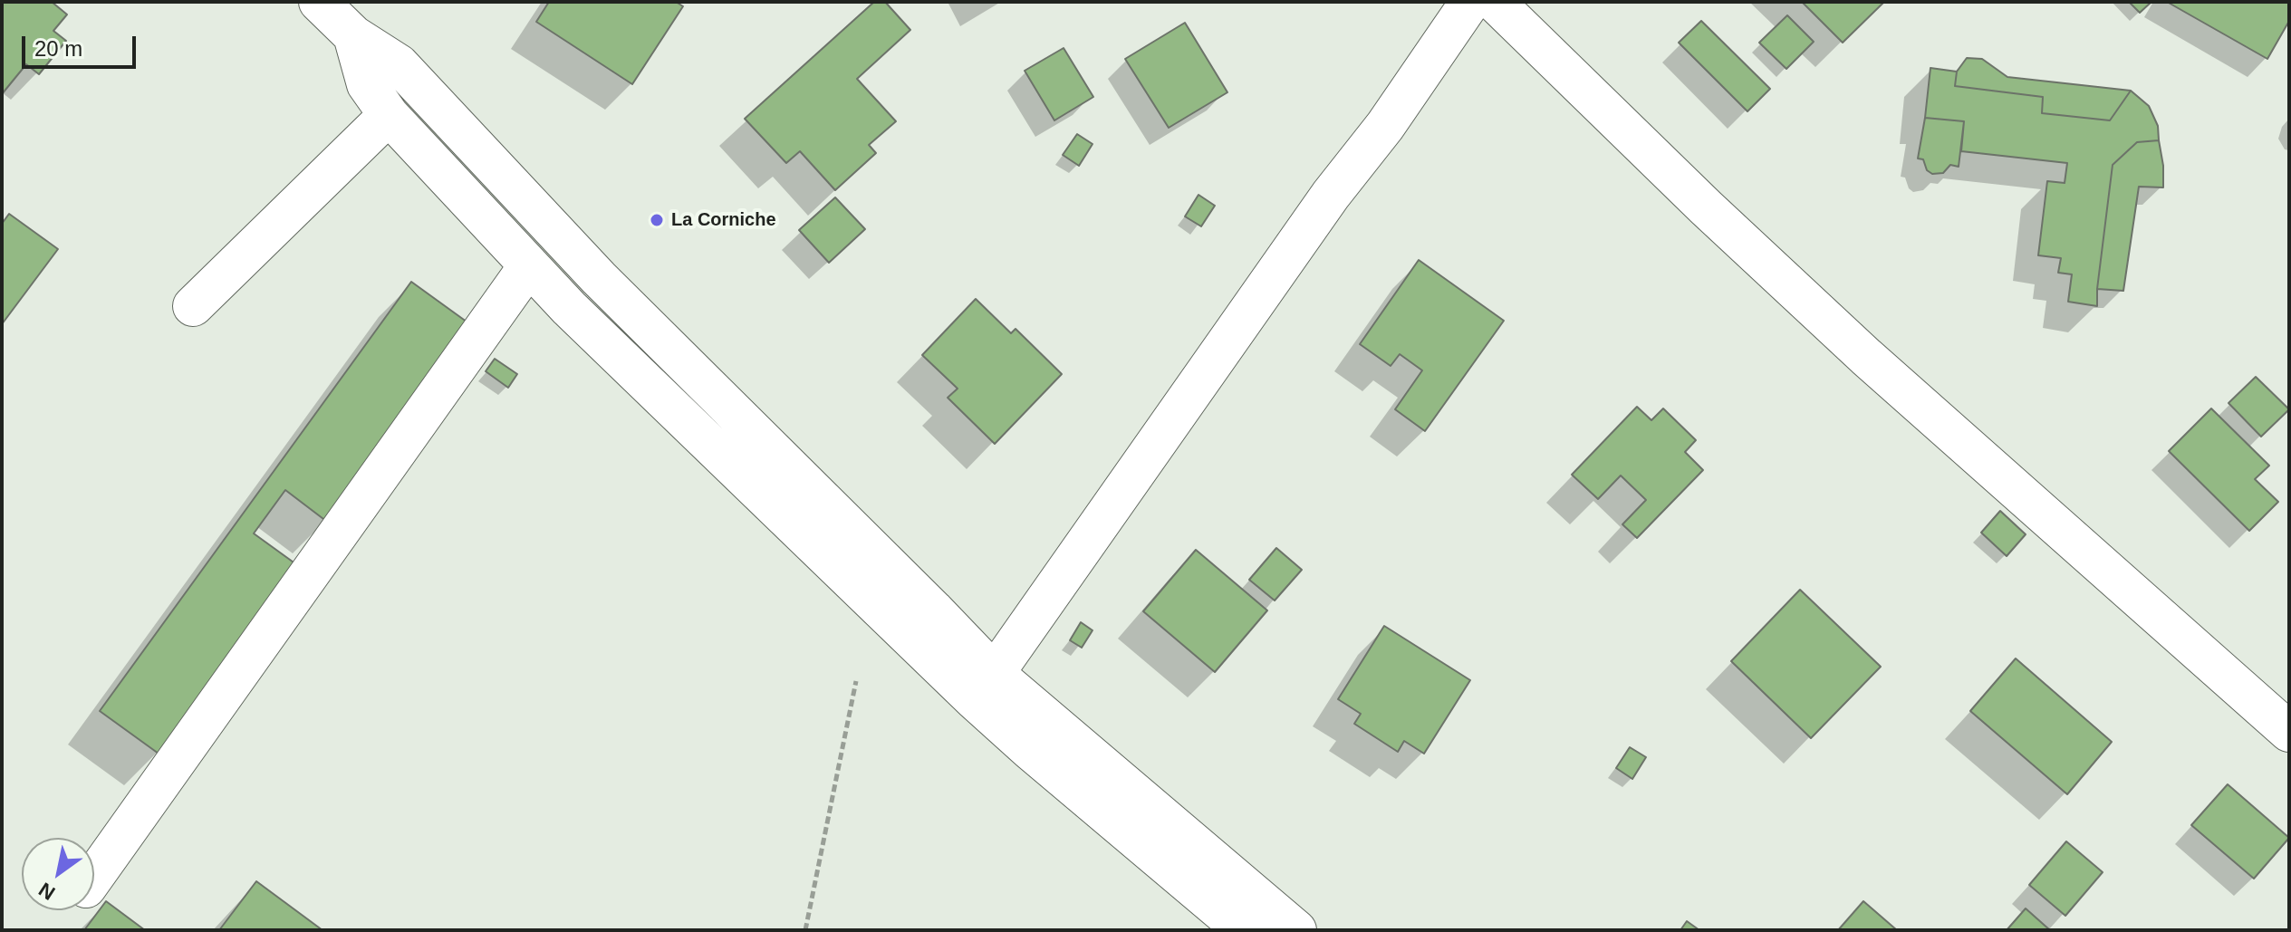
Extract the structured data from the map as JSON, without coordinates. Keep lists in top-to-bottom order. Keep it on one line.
{"places":["La Corniche"],"scale_bar":"20 m","north":"bottom left"}
